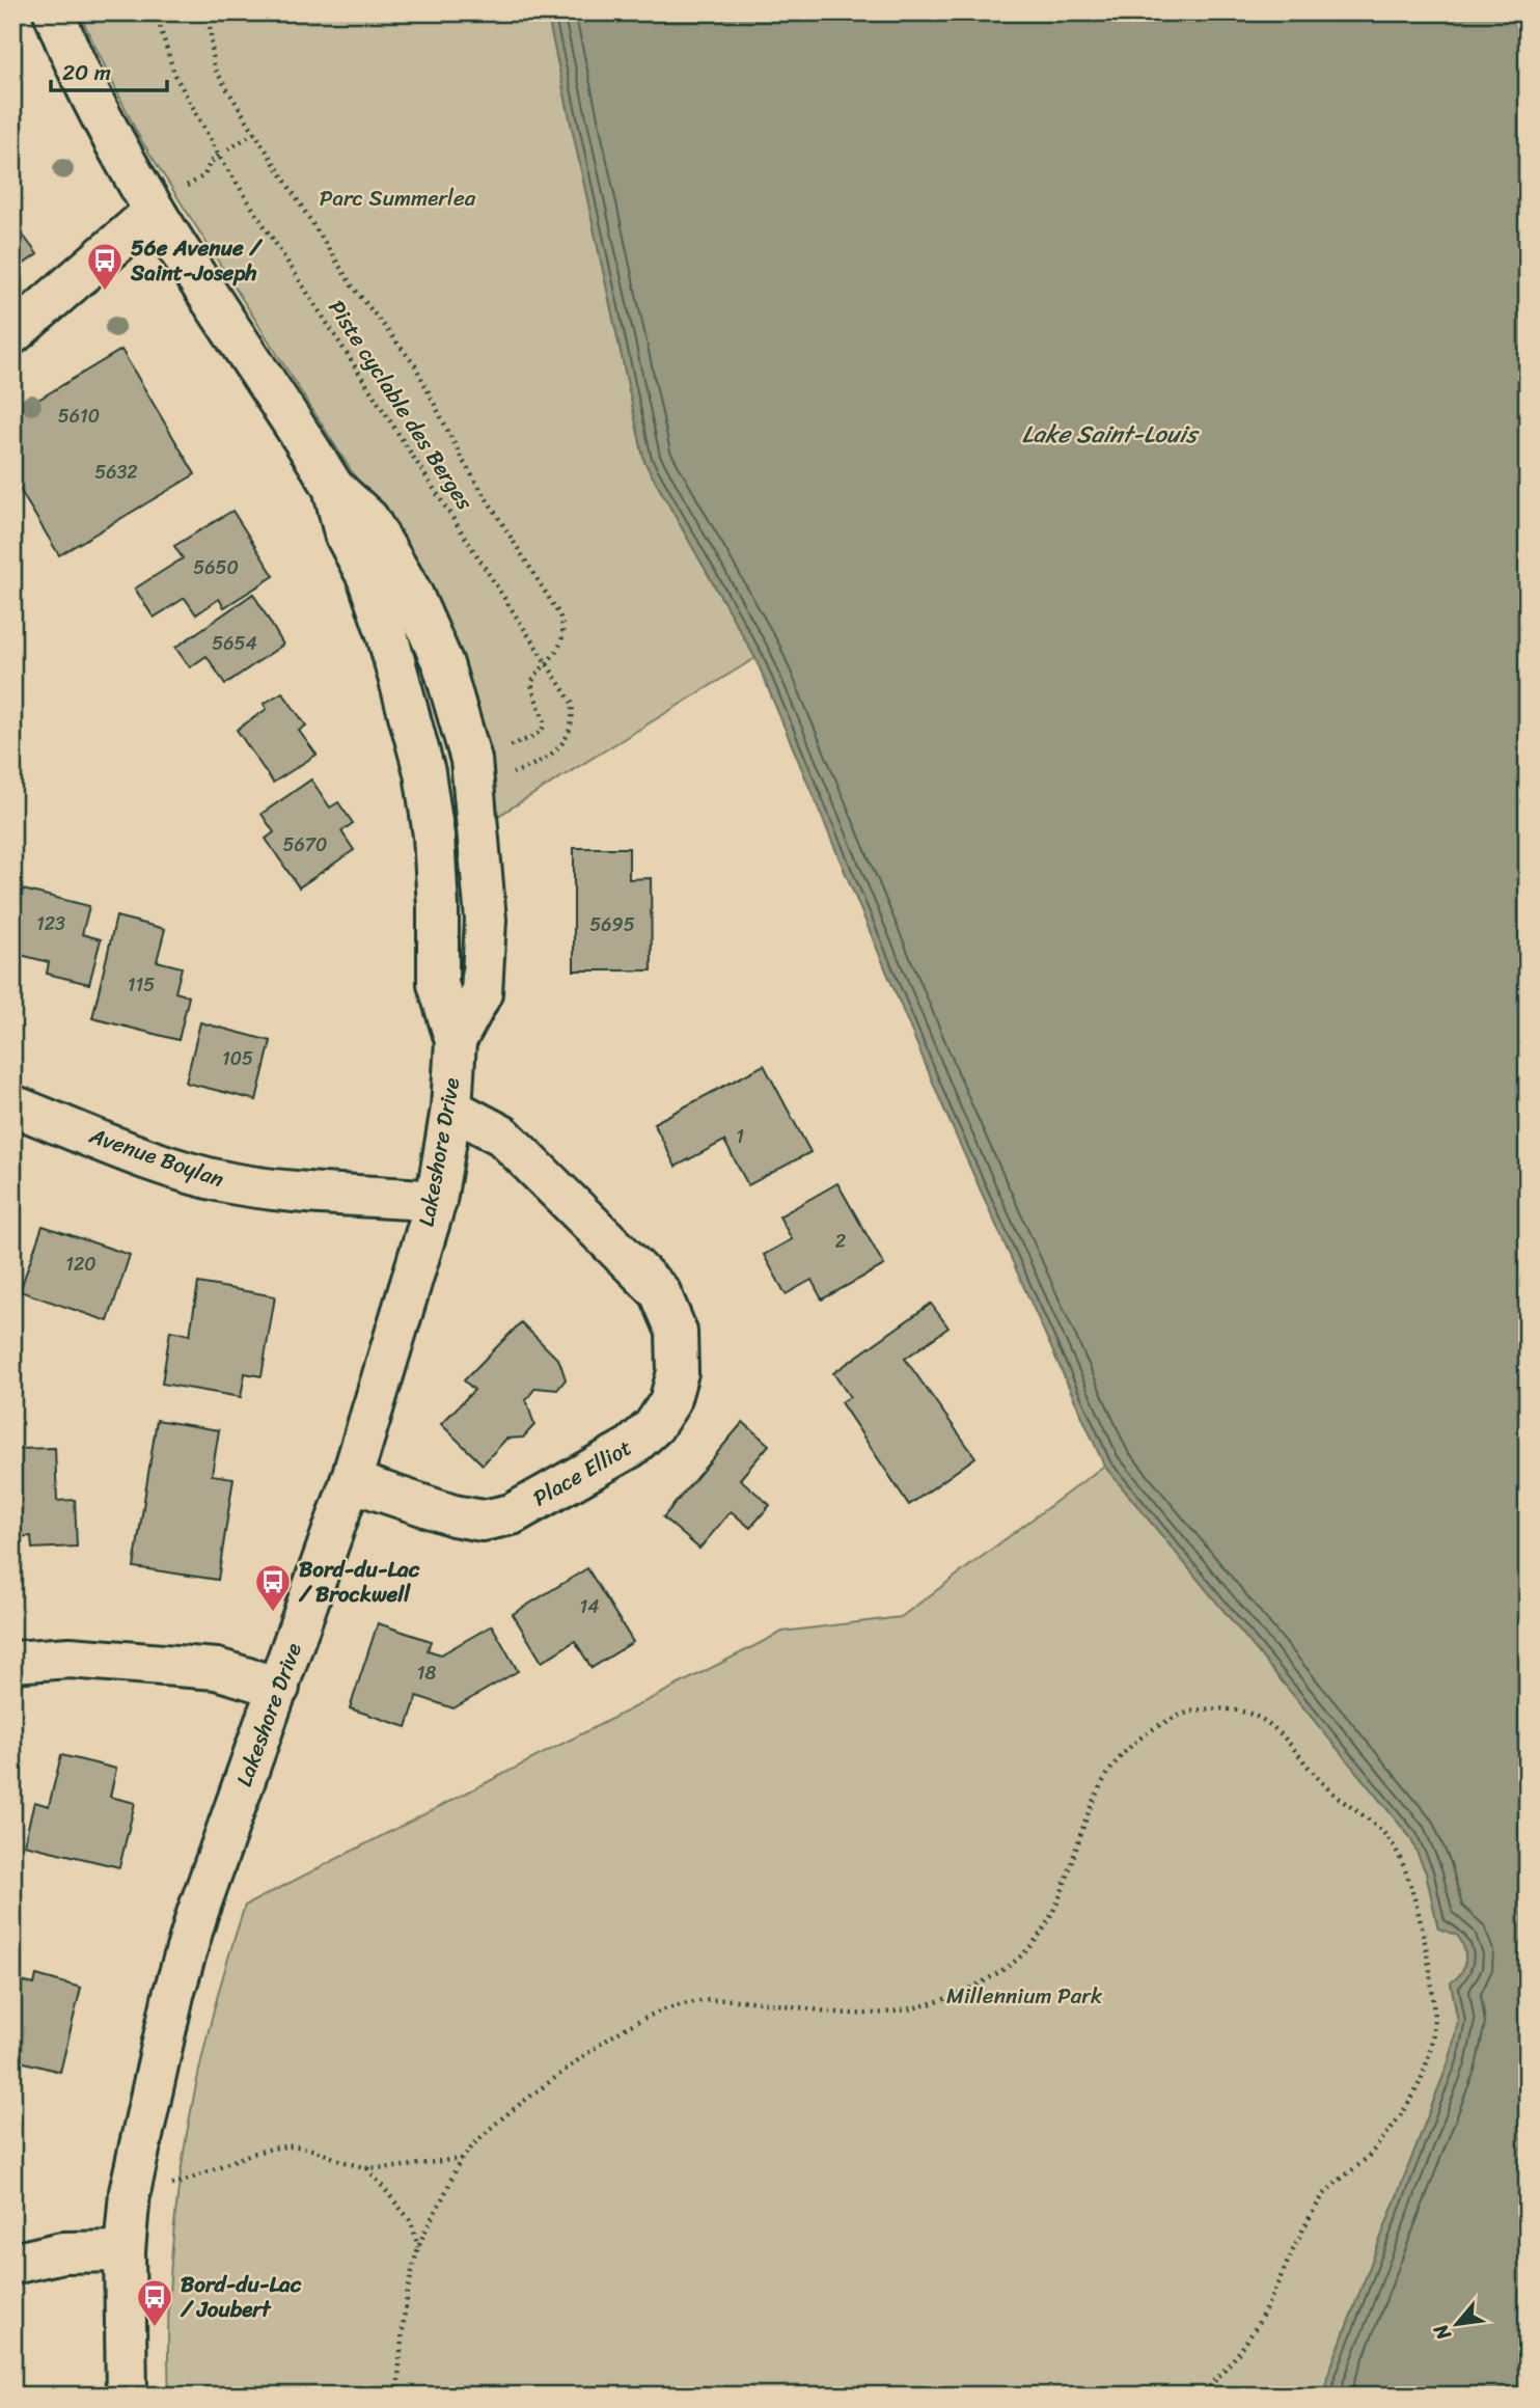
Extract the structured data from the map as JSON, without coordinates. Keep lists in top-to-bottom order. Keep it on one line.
{"streets":{"street":["Lakeshore Drive","Avenue Boylan","Place Elliot"],"path":["Piste cyclable des Berges"]},"crossings":[["Lakeshore Drive","Avenue Boylan"],["Lakeshore Drive","Place Elliot"]],"water":["Lake Saint-Louis"],"parks":["Parc Summerlea","Millennium Park"],"places":{"bus stop":["56e Avenue / Saint-Joseph","Bord-du-Lac / Brockwell","Bord-du-Lac / Joubert"]},"house_numbers":["5610","5632","5650","5654","5670","123","5695","115","105","1","2","120","14","18"],"scale_bar":"20 m","north":"bottom left"}
